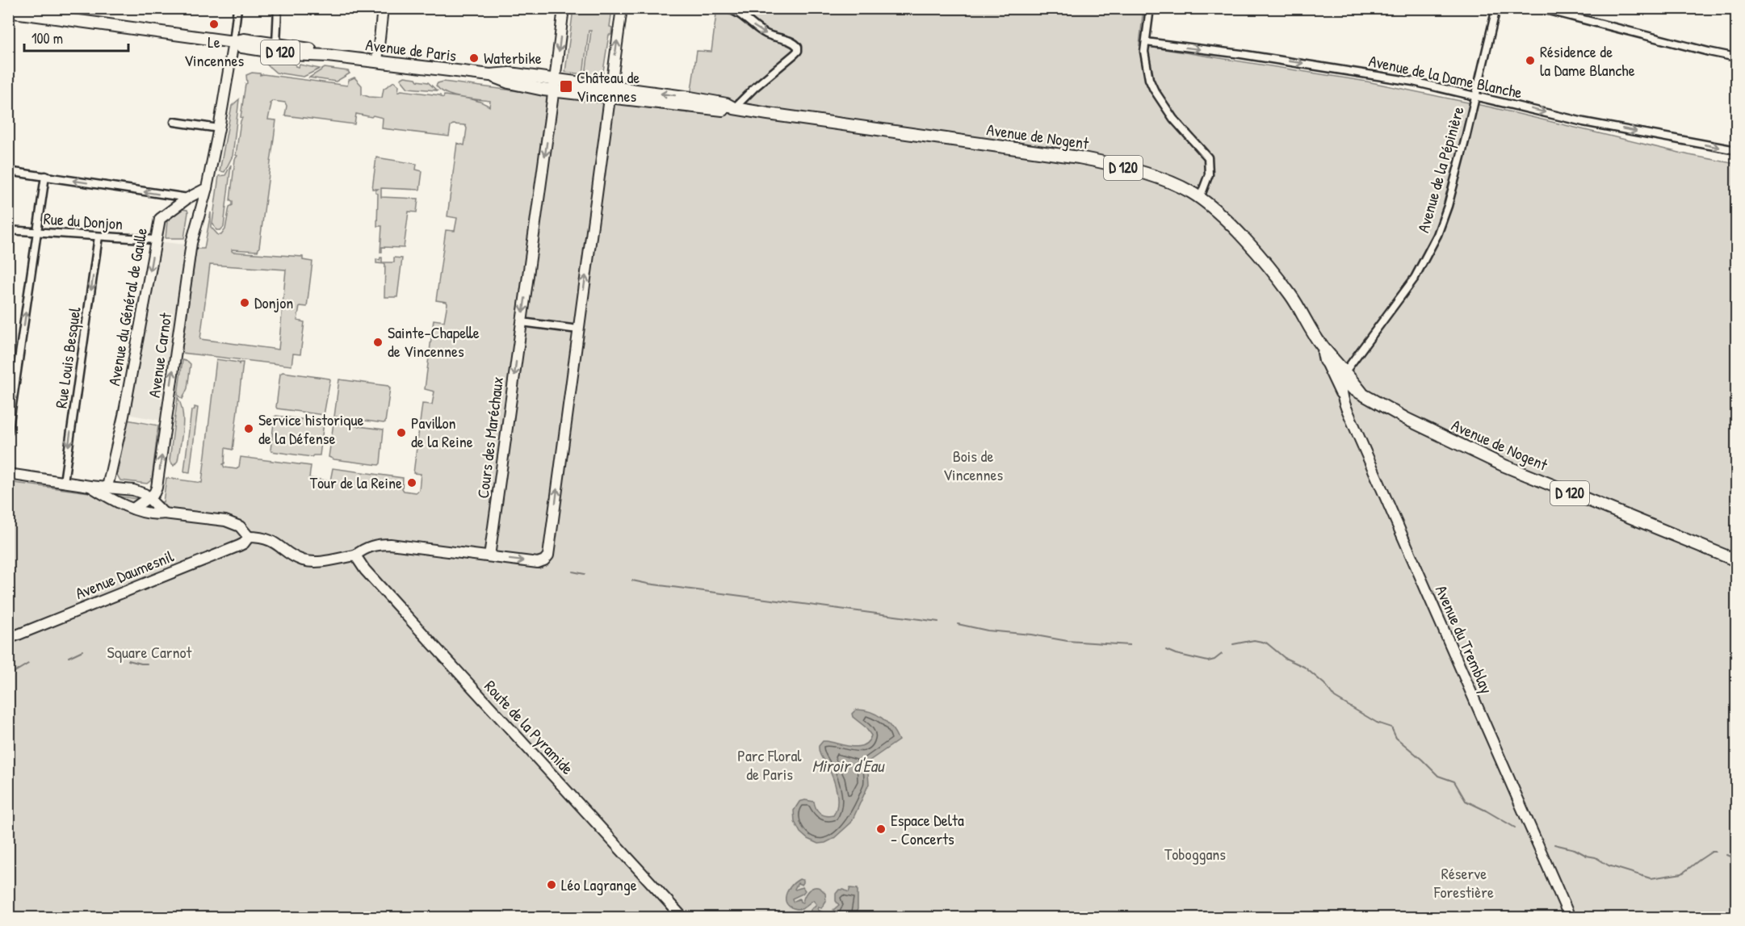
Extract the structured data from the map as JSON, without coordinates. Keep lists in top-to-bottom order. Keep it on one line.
{"streets":{"main road":["Avenue de Paris","D 120","Avenue de Nogent"],"street":["Avenue de la Dame Blanche","Avenue de la Pépinière","Rue du Donjon","Avenue du Général de Gaulle","Avenue Carnot","Rue Louis Besquel","Cours des Maréchaux","Avenue Daumesnil","Avenue du Tremblay","Route de la Pyramide"]},"crossings":[["Avenue de Paris","Avenue de Nogent"],["Avenue de Paris","Cours des Maréchaux"],["Avenue de la Dame Blanche","Avenue de la Pépinière"],["Avenue de Nogent","Avenue de la Pépinière"],["Avenue de Nogent","Avenue du Tremblay"],["Avenue de la Pépinière","Avenue du Tremblay"],["Rue du Donjon","Avenue du Général de Gaulle"],["Rue du Donjon","Rue Louis Besquel"],["Avenue du Général de Gaulle","Avenue Carnot"]],"one_way":["Avenue de la Dame Blanche","Avenue du Général de Gaulle","Avenue Carnot","Rue Louis Besquel"],"water":["Miroir d'Eau"],"parks":["Bois de Vincennes","Square Carnot","Parc Floral de Paris","Toboggans","Réserve Forestière"],"places":{"other":["Le Vincennes","Waterbike","Résidence de la Dame Blanche","Donjon","Sainte-Chapelle de Vincennes","Service historique de la Défense","Pavillon de la Reine","Tour de la Reine","Espace Delta - Concerts","Léo Lagrange"],"transit":["Château de Vincennes"]},"scale_bar":"100 m"}
